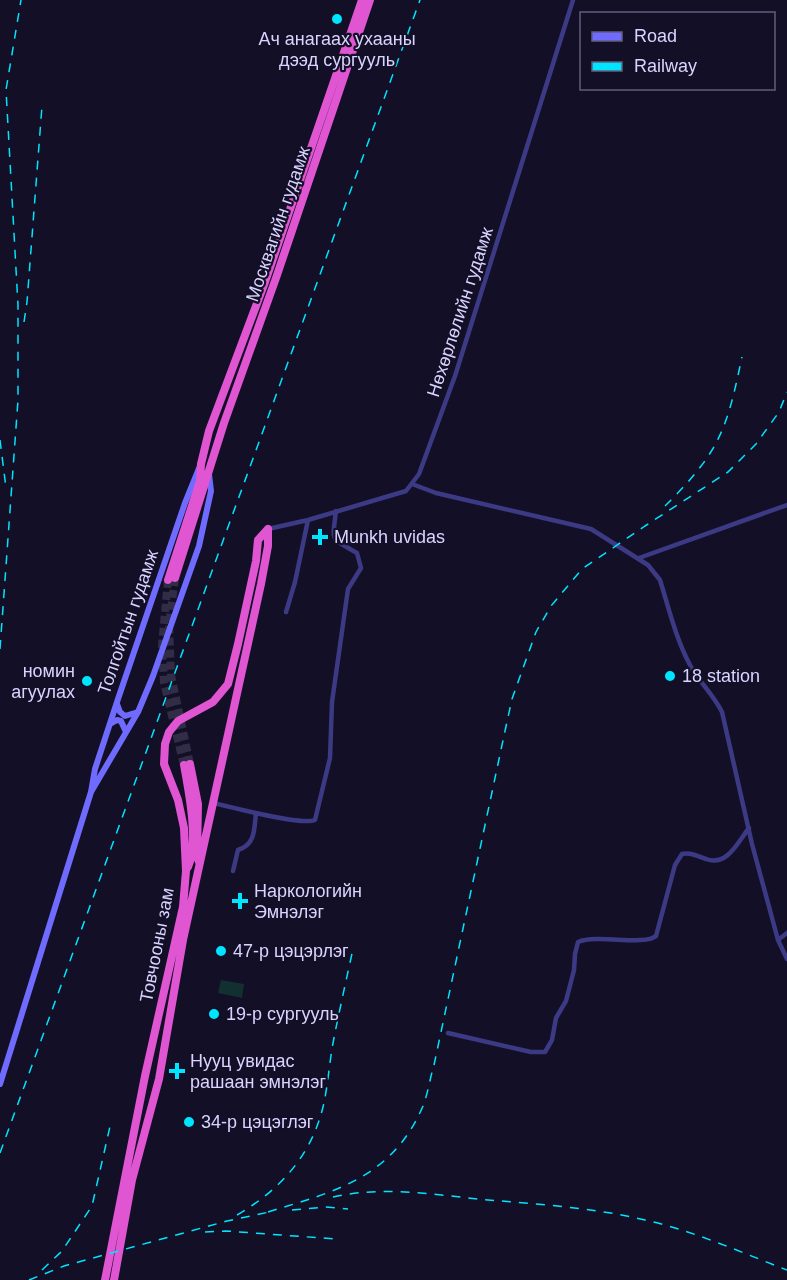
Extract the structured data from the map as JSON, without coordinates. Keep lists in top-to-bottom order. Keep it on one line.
{"streets":{"highway":["Москвагийн гудамж","Товчооны зам"],"main road":["Толгойтын гудамж"],"street":["Нөхөрлөлийн гудамж"]},"crossings":[["Москвагийн гудамж","Толгойтын гудамж"]],"places":{"other":["Ач анагаах ухааны дээд сургууль","18 station","номин агуулах","47-р цэцэрлэг","19-р сургууль","34-р цэцэглэг"],"health":["Munkh uvidas","Наркологийн Эмнэлэг","Нууц увидас рашаан эмнэлэг"]},"legend":["Road","Railway"]}
